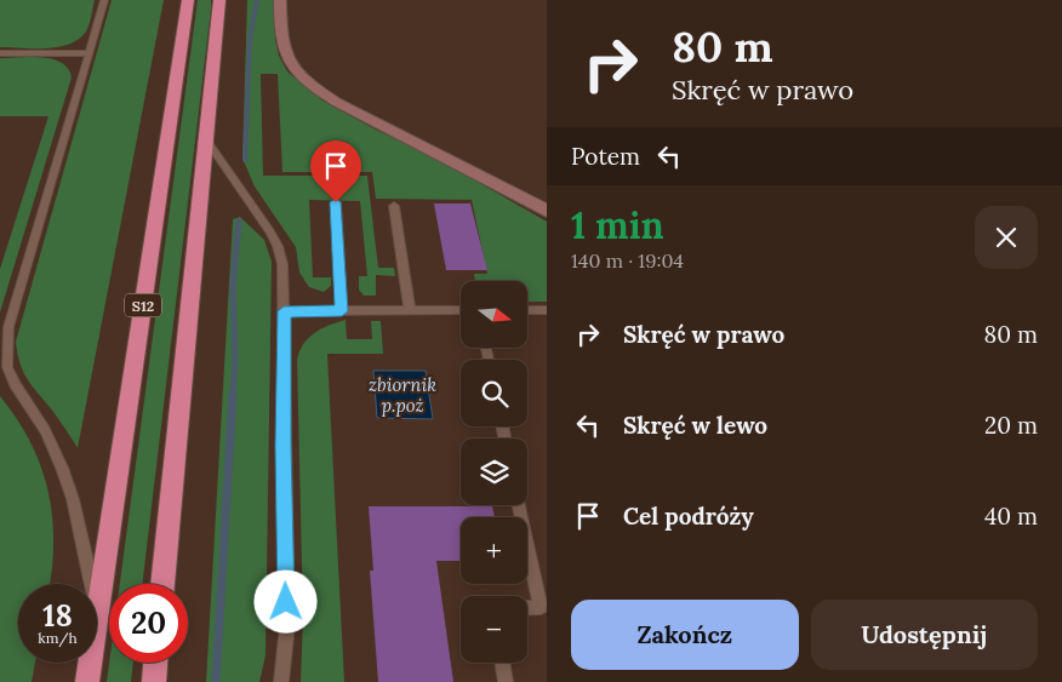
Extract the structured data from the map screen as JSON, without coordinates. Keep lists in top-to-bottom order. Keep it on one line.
{"streets":{"highway":["S12"]},"water":["zbiornik p.poż"],"north":"right","page":{"turn":["80 m","Skręć w prawo"],"then":"Potem","heading":["1 min","140 m · 19:04"],"map_buttons":["+","−"],"list":[{"name":"Skręć w prawo","value":"80 m"},{"name":"Skręć w lewo","value":"20 m"},{"name":"Cel podróży","value":"40 m"}],"speed":"18 km/h","limit":"20","buttons":["Zakończ","Udostępnij"]}}
